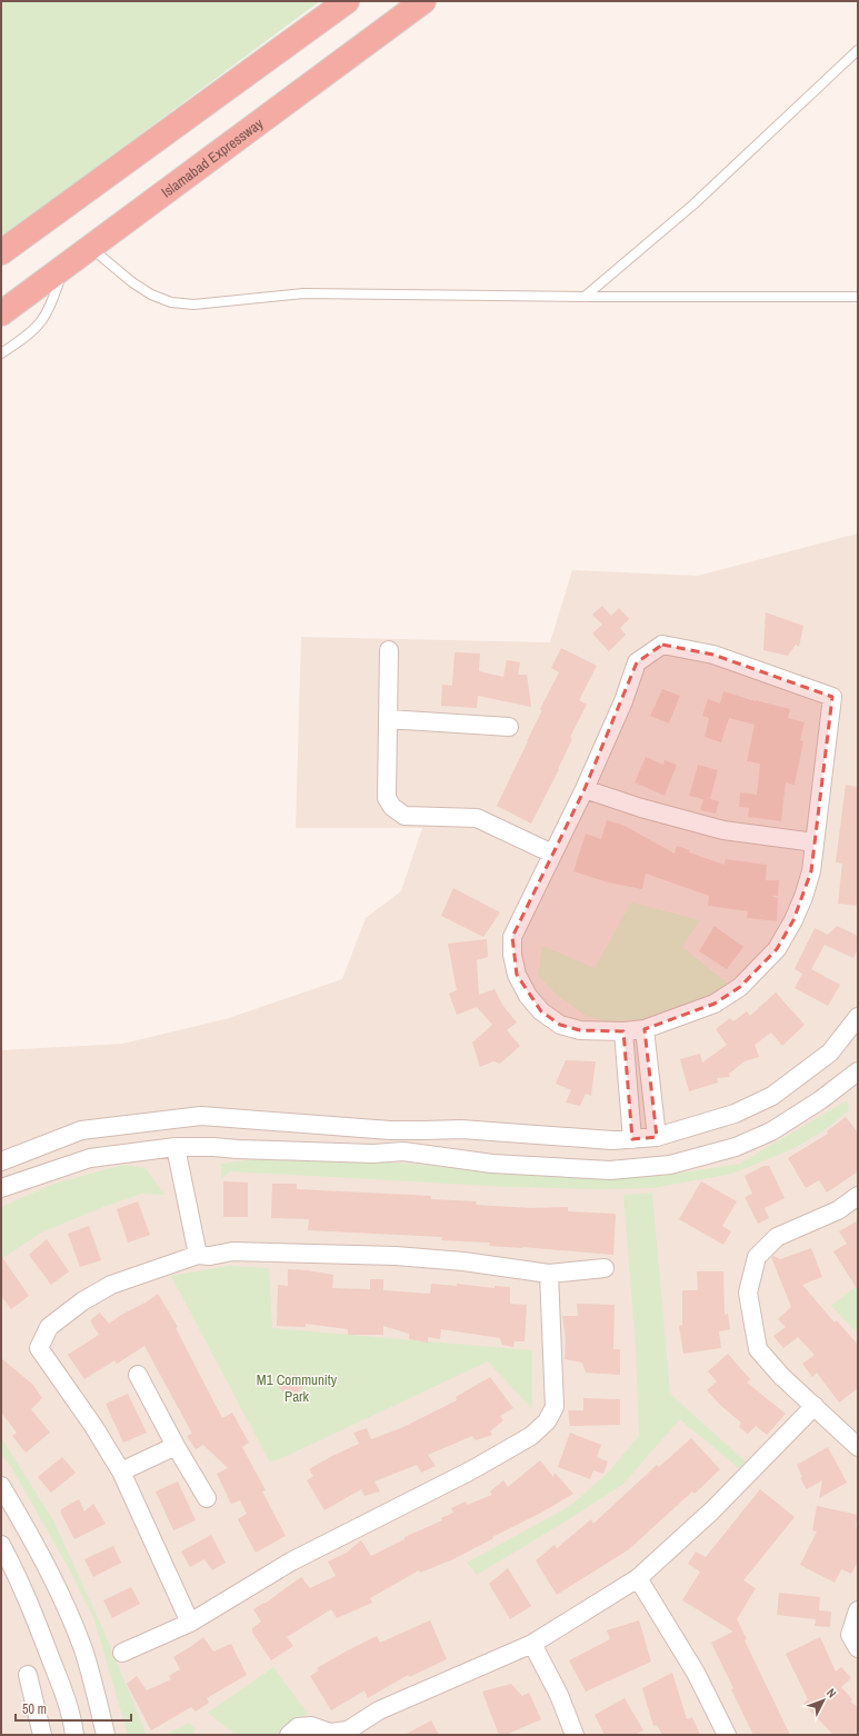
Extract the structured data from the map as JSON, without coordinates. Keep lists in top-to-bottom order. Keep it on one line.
{"streets":{"highway":["Islamabad Expressway"]},"parks":["M1 Community Park"],"scale_bar":"50 m","north":"top right"}
